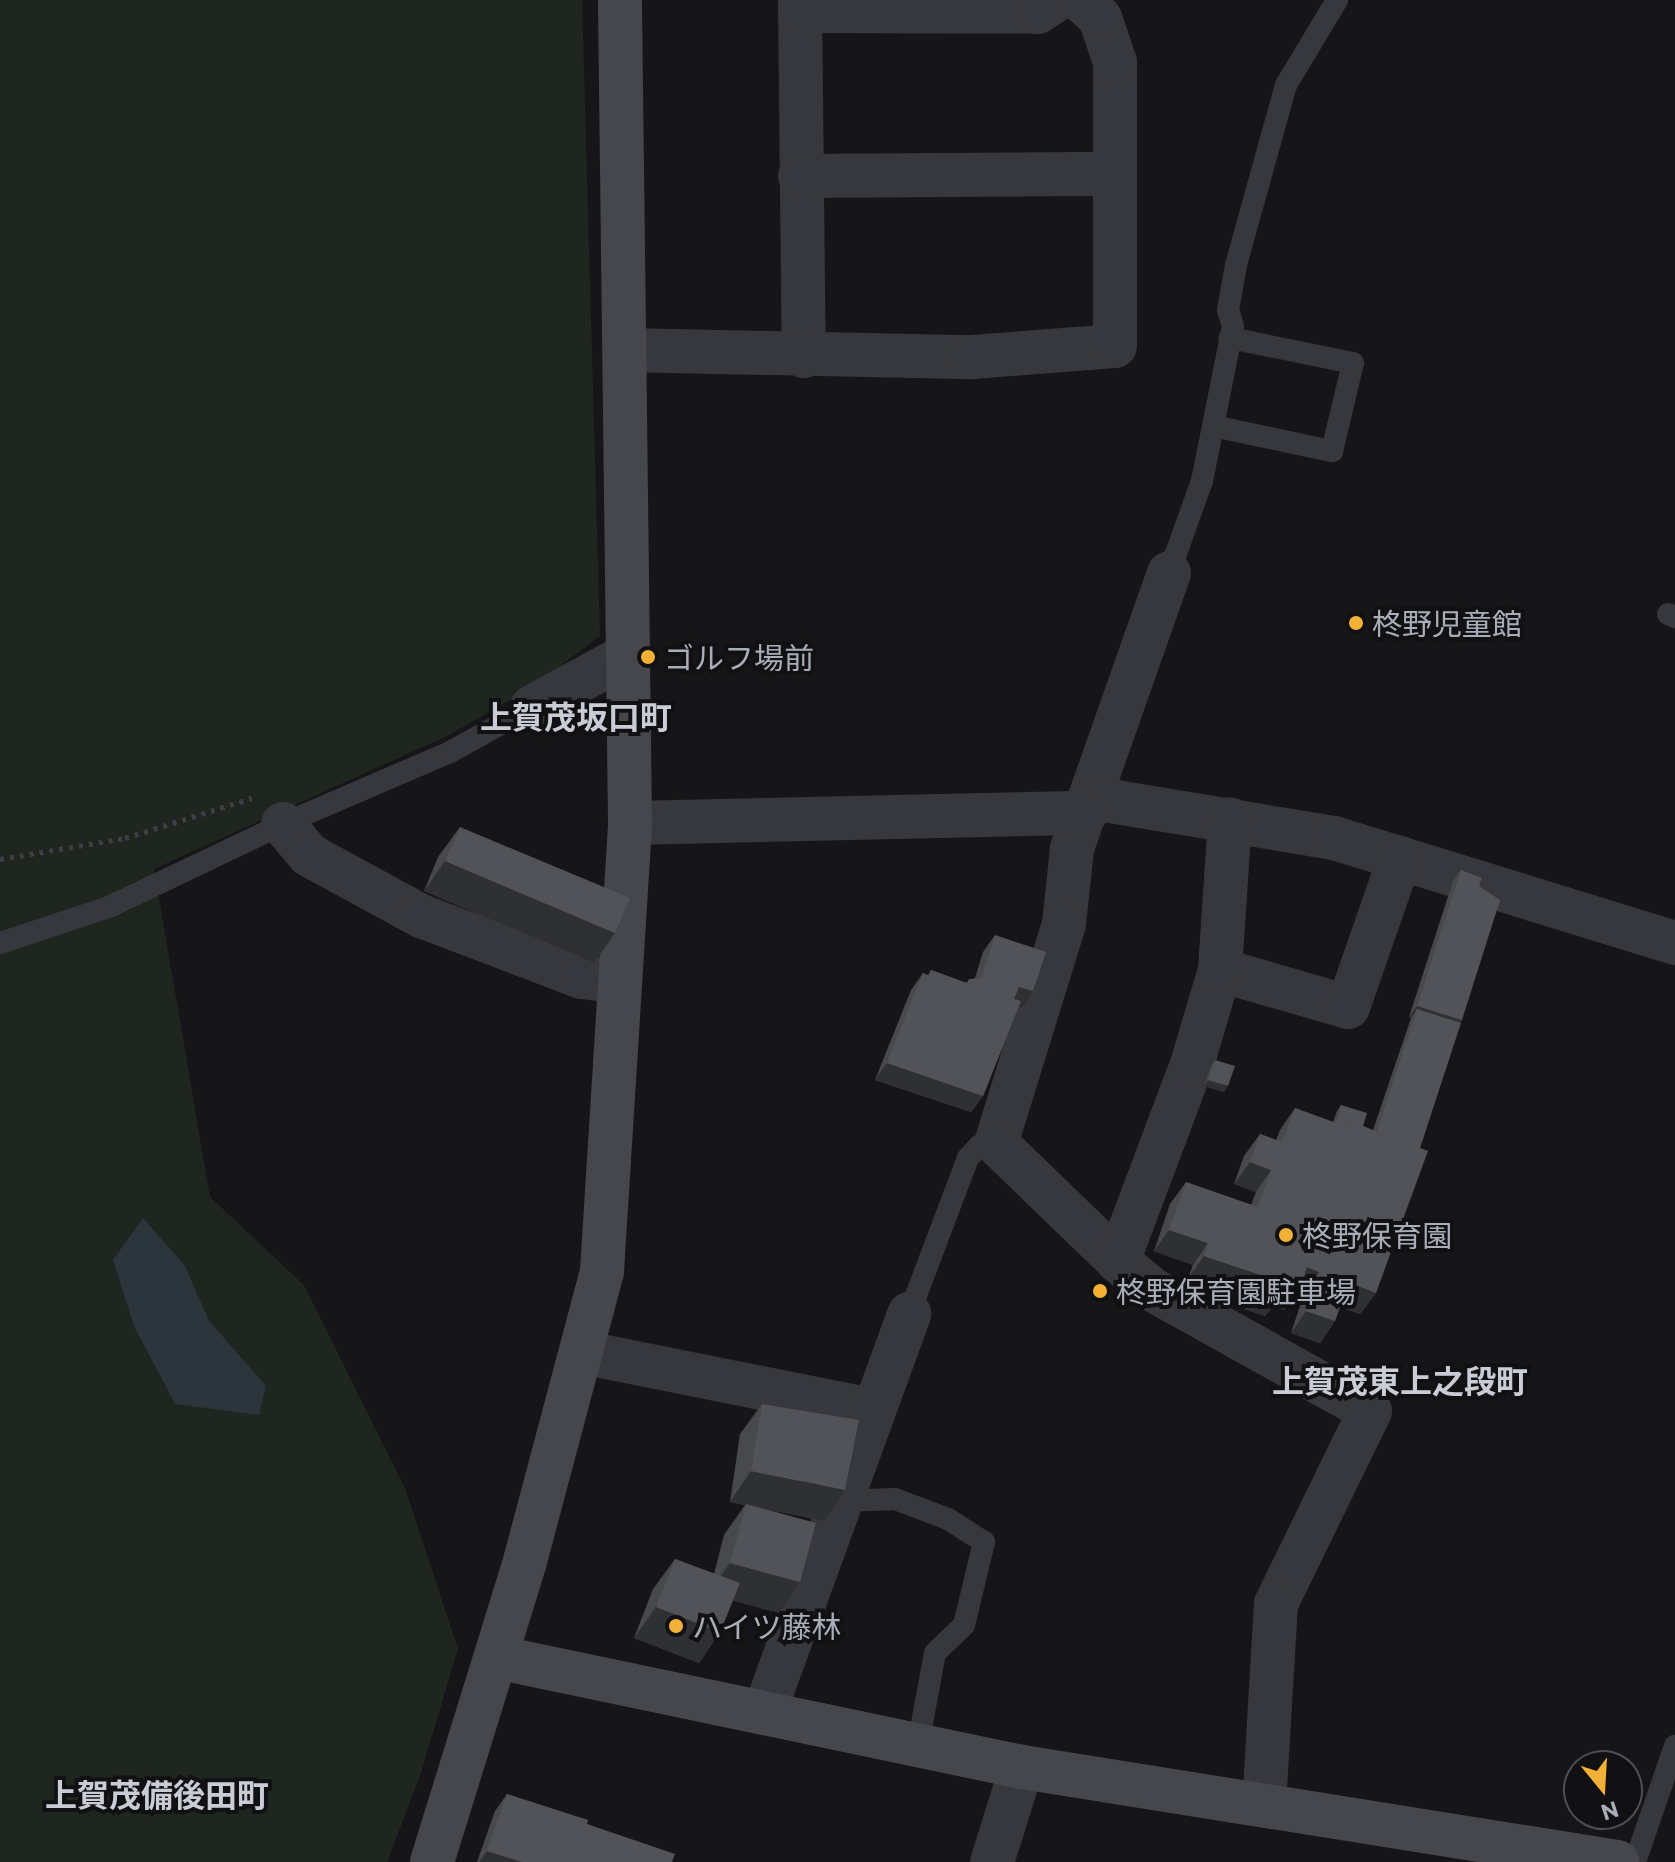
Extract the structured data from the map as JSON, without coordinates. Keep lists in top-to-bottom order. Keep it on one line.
{"districts":["上賀茂坂口町","上賀茂東上之段町","上賀茂備後田町"],"places":["柊野児童館","ゴルフ場前","柊野保育園","柊野保育園駐車場","ハイツ藤林"],"north":"bottom"}
